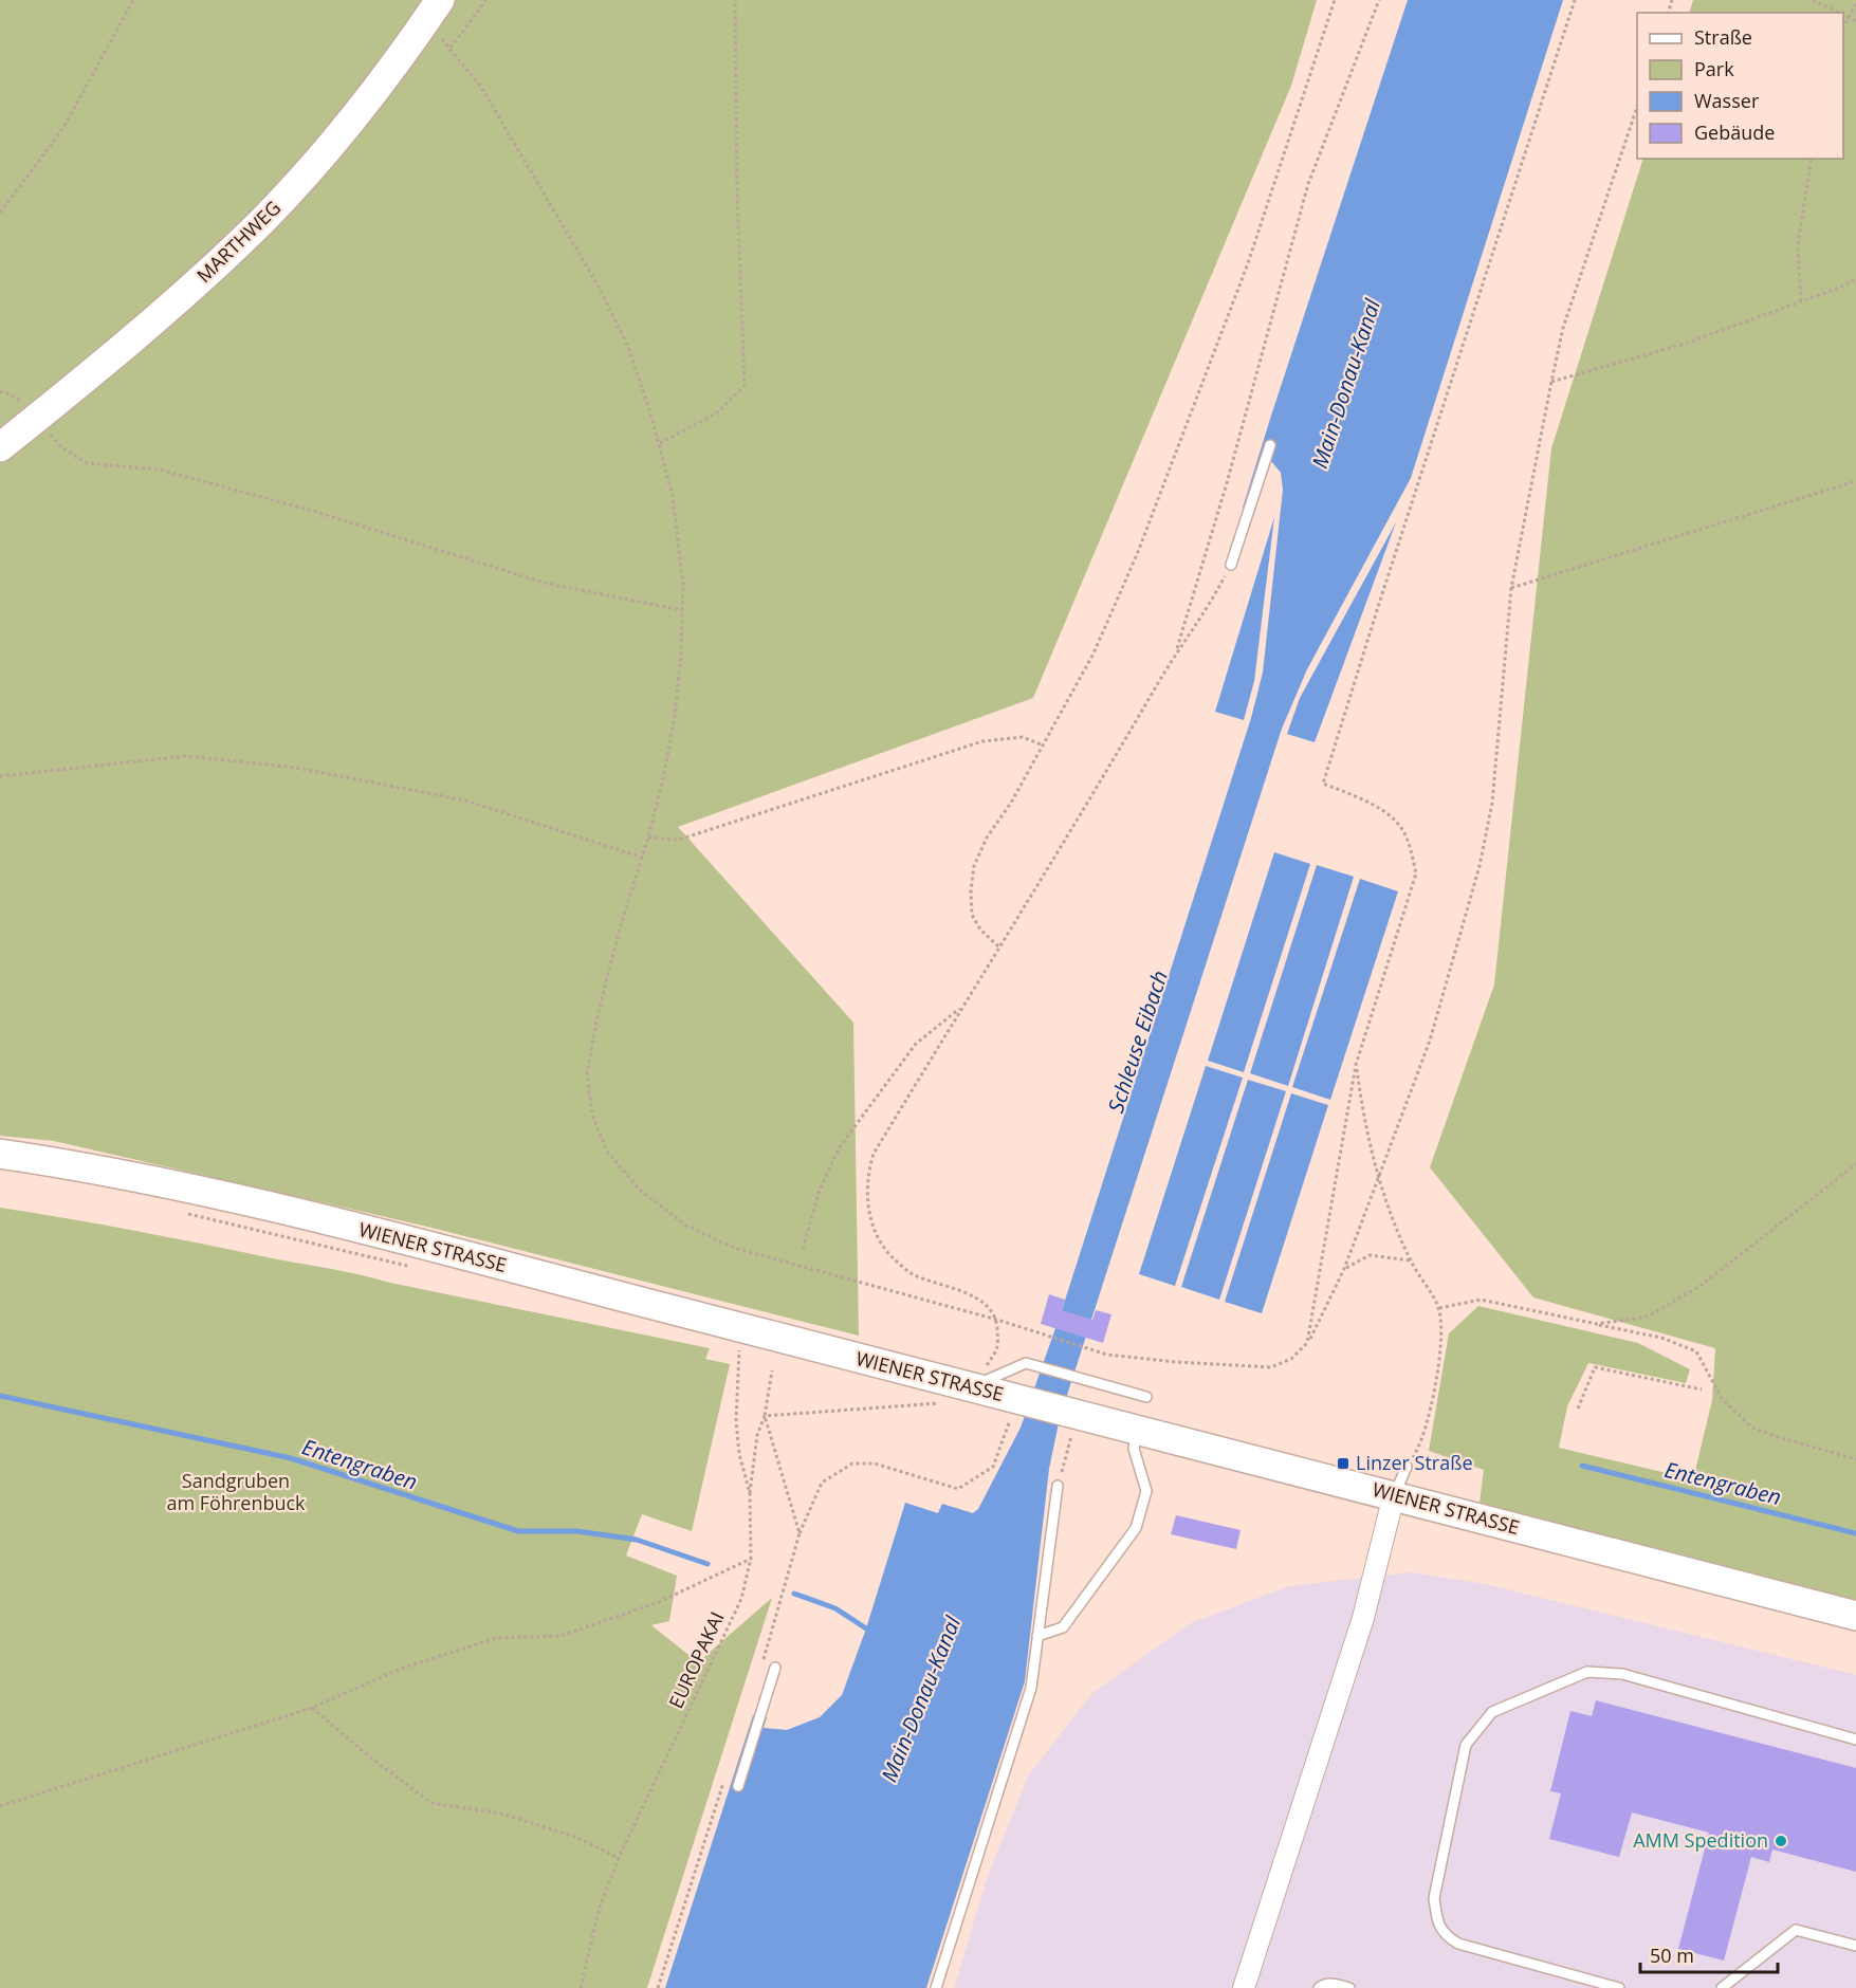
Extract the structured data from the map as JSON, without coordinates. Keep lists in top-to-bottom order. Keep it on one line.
{"streets":{"main road":["MARTHWEG","WIENER STRASSE"],"path":["EUROPAKAI"]},"water":["Main-Donau-Kanal","Schleuse Eibach","Entengraben"],"parks":["Sandgruben am Föhrenbuck"],"places":{"transit":["Linzer Straße"],"other":["AMM Spedition"]},"legend":["Straße","Park","Wasser","Gebäude"],"scale_bar":"50 m"}
